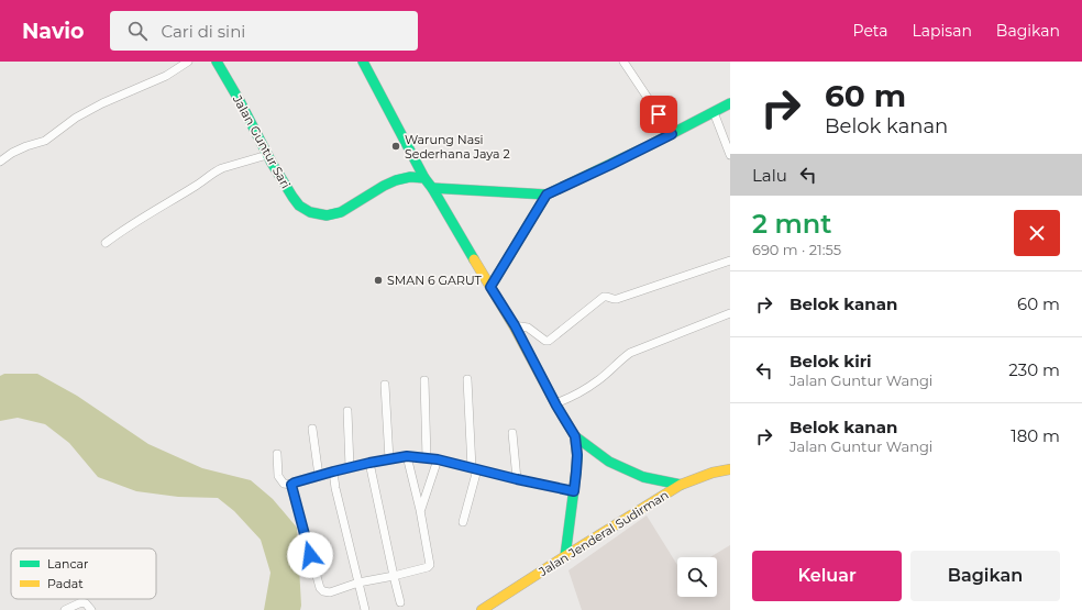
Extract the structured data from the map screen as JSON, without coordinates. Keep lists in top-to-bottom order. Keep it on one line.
{"streets":{"street":["Jalan Guntur Sari","Jalan Jenderal Sudirman"]},"places":["Warung Nasi Sederhana Jaya 2","SMAN 6 GARUT"],"legend":["Lancar","Padat"],"page":{"header":"Navio","search":"Cari di sini","nav":["Peta","Lapisan","Bagikan"],"turn":["60 m","Belok kanan"],"then":"Lalu","heading":["2 mnt","690 m · 21:55"],"list":[{"name":"Belok kanan","value":"60 m"},{"name":"Belok kiri","note":"Jalan Guntur Wangi","value":"230 m"},{"name":"Belok kanan","note":"Jalan Guntur Wangi","value":"180 m"}],"buttons":["Keluar","Bagikan"]}}
